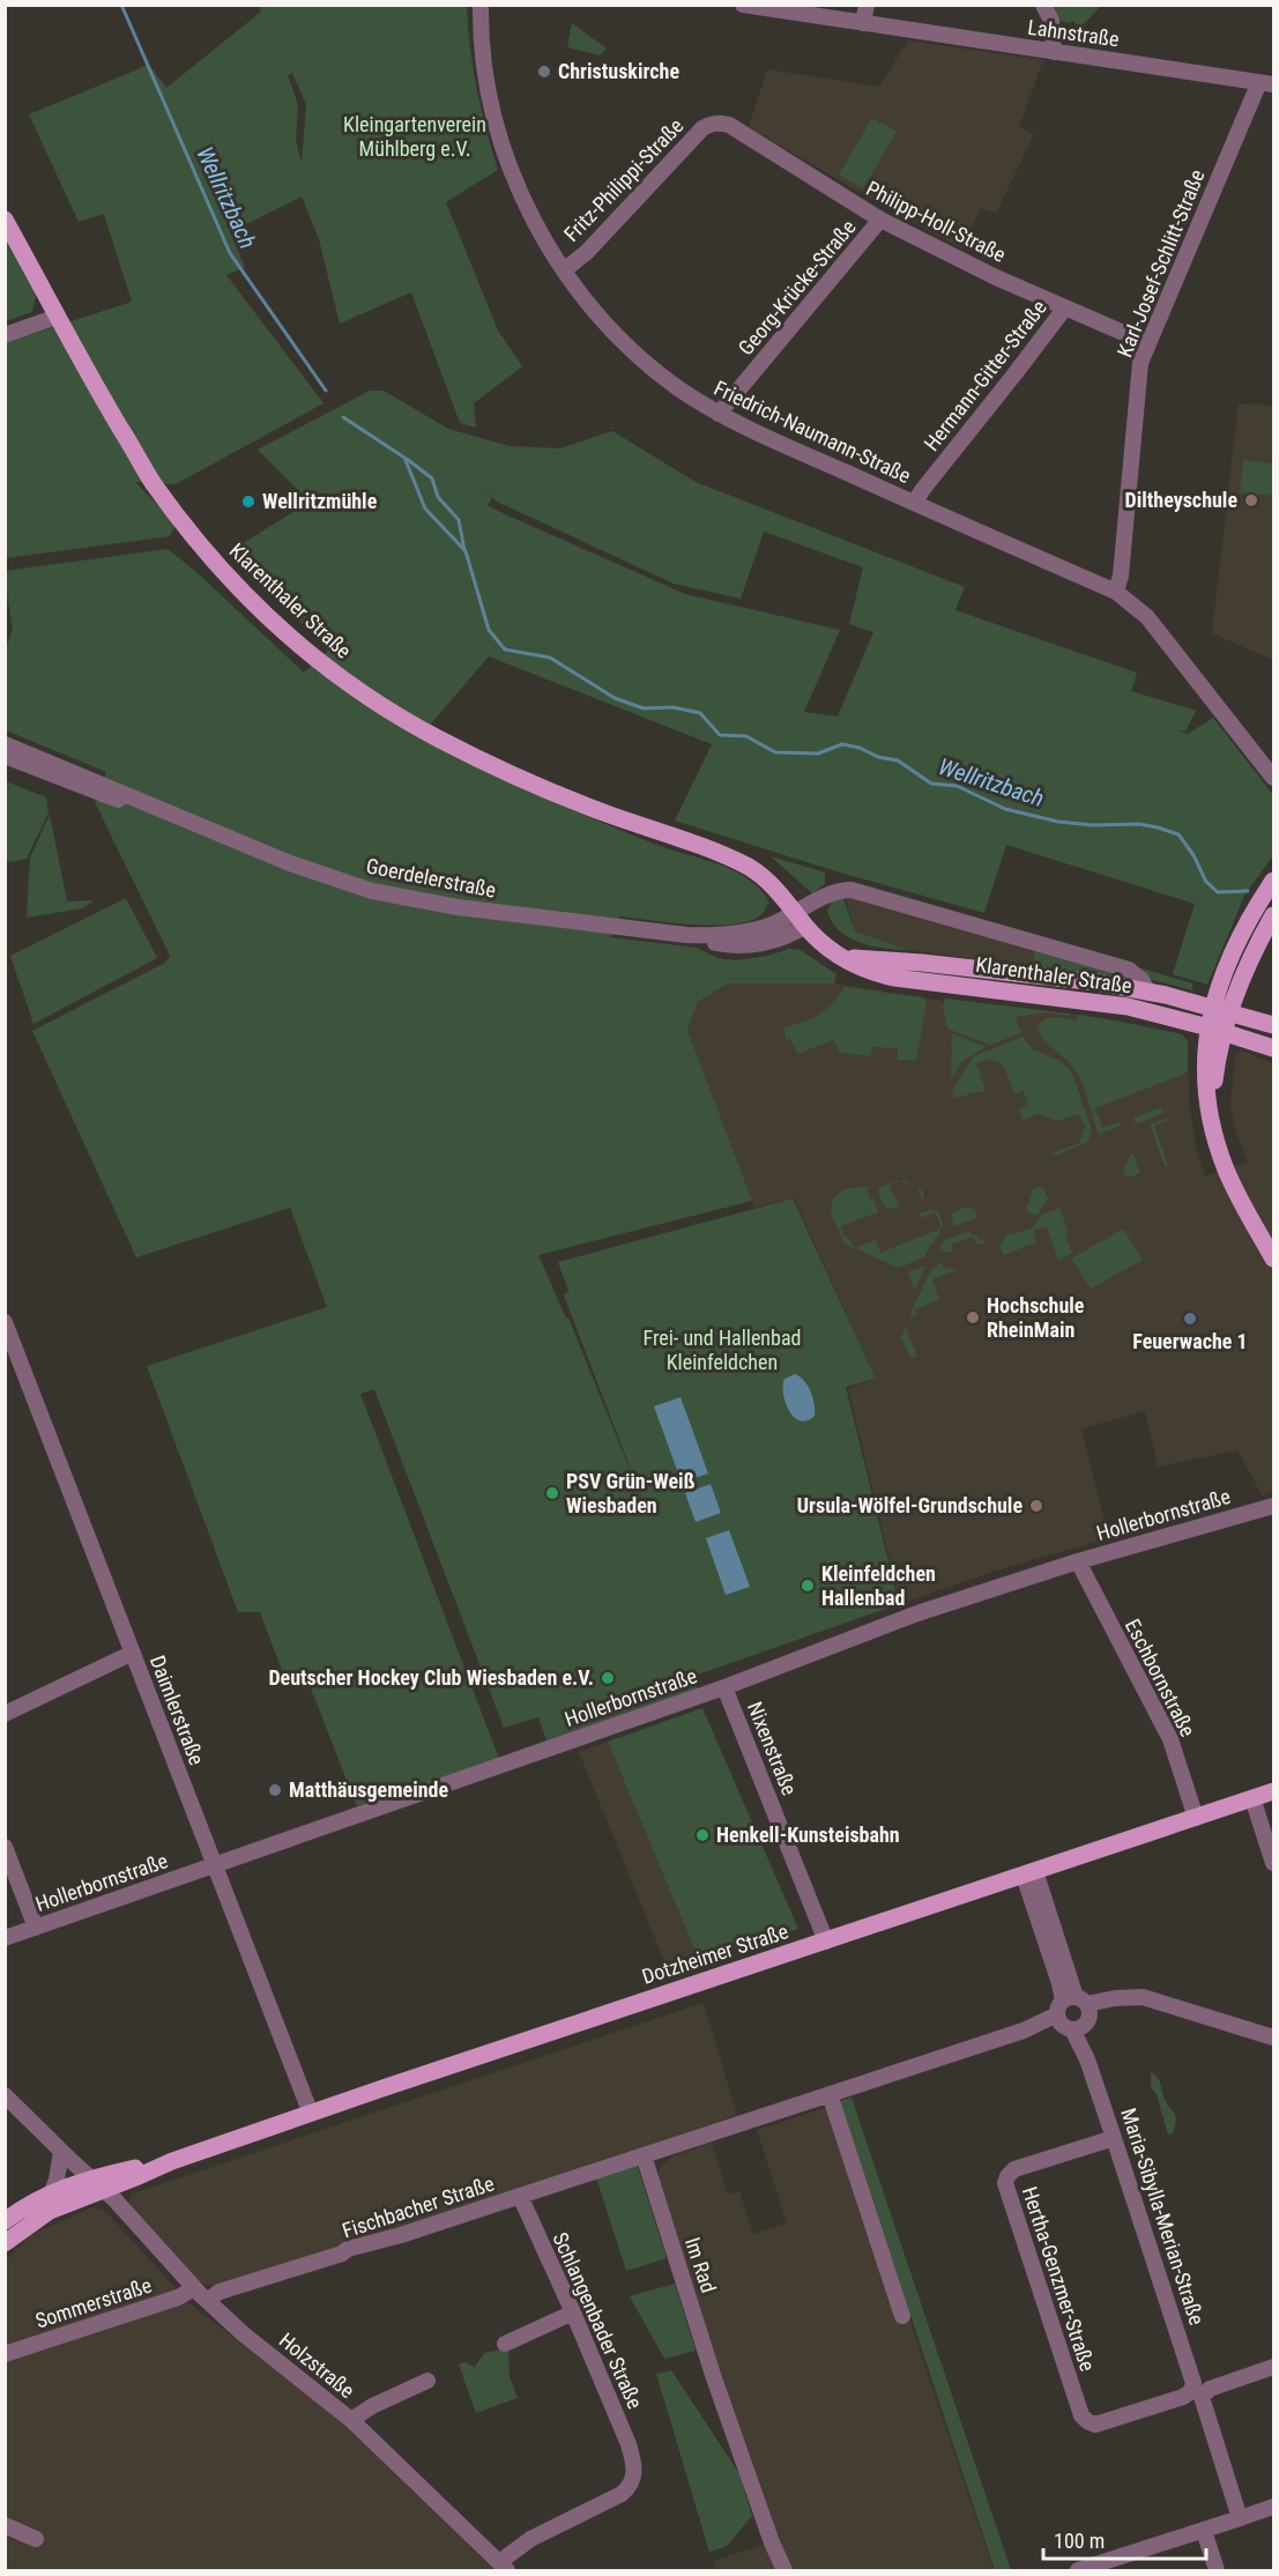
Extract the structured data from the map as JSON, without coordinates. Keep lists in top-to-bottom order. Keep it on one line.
{"streets":{"main road":["Klarenthaler Straße","Dotzheimer Straße"],"street":["Lahnstraße","Fritz-Philippi-Straße","Philipp-Holl-Straße","Karl-Josef-Schlitt-Straße","Georg-Krücke-Straße","Hermann-Gitter-Straße","Friedrich-Naumann-Straße","Goerdelerstraße","Hollerbornstraße","Eschbornstraße","Daimlerstraße","Nixenstraße","Fischbacher Straße","Maria-Sibylla-Merian-Straße","Im Rad","Hertha-Genzmer-Straße","Sommerstraße","Schlangenbader Straße","Holzstraße"]},"crossings":[["Lahnstraße","Karl-Josef-Schlitt-Straße"],["Fritz-Philippi-Straße","Philipp-Holl-Straße"],["Fritz-Philippi-Straße","Friedrich-Naumann-Straße"],["Philipp-Holl-Straße","Karl-Josef-Schlitt-Straße"],["Philipp-Holl-Straße","Georg-Krücke-Straße"],["Philipp-Holl-Straße","Hermann-Gitter-Straße"],["Karl-Josef-Schlitt-Straße","Friedrich-Naumann-Straße"],["Georg-Krücke-Straße","Friedrich-Naumann-Straße"],["Hermann-Gitter-Straße","Friedrich-Naumann-Straße"],["Klarenthaler Straße","Goerdelerstraße"],["Hollerbornstraße","Eschbornstraße"],["Hollerbornstraße","Daimlerstraße"],["Hollerbornstraße","Nixenstraße"],["Eschbornstraße","Dotzheimer Straße"],["Daimlerstraße","Dotzheimer Straße"],["Nixenstraße","Dotzheimer Straße"],["Dotzheimer Straße","Maria-Sibylla-Merian-Straße"],["Dotzheimer Straße","Holzstraße"],["Fischbacher Straße","Im Rad"],["Fischbacher Straße","Schlangenbader Straße"],["Fischbacher Straße","Holzstraße"],["Maria-Sibylla-Merian-Straße","Hertha-Genzmer-Straße"],["Sommerstraße","Holzstraße"],["Schlangenbader Straße","Holzstraße"]],"water":["Wellritzbach"],"parks":["Kleingartenverein Mühlberg e.V.","Frei- und Hallenbad Kleinfeldchen"],"places":["Christuskirche","Diltheyschule","Wellritzmühle","Hochschule RheinMain","Feuerwache 1","PSV Grün-Weiß Wiesbaden","Ursula-Wölfel-Grundschule","Kleinfeldchen Hallenbad","Deutscher Hockey Club Wiesbaden e.V.","Matthäusgemeinde","Henkell-Kunsteisbahn"],"scale_bar":"100 m"}
